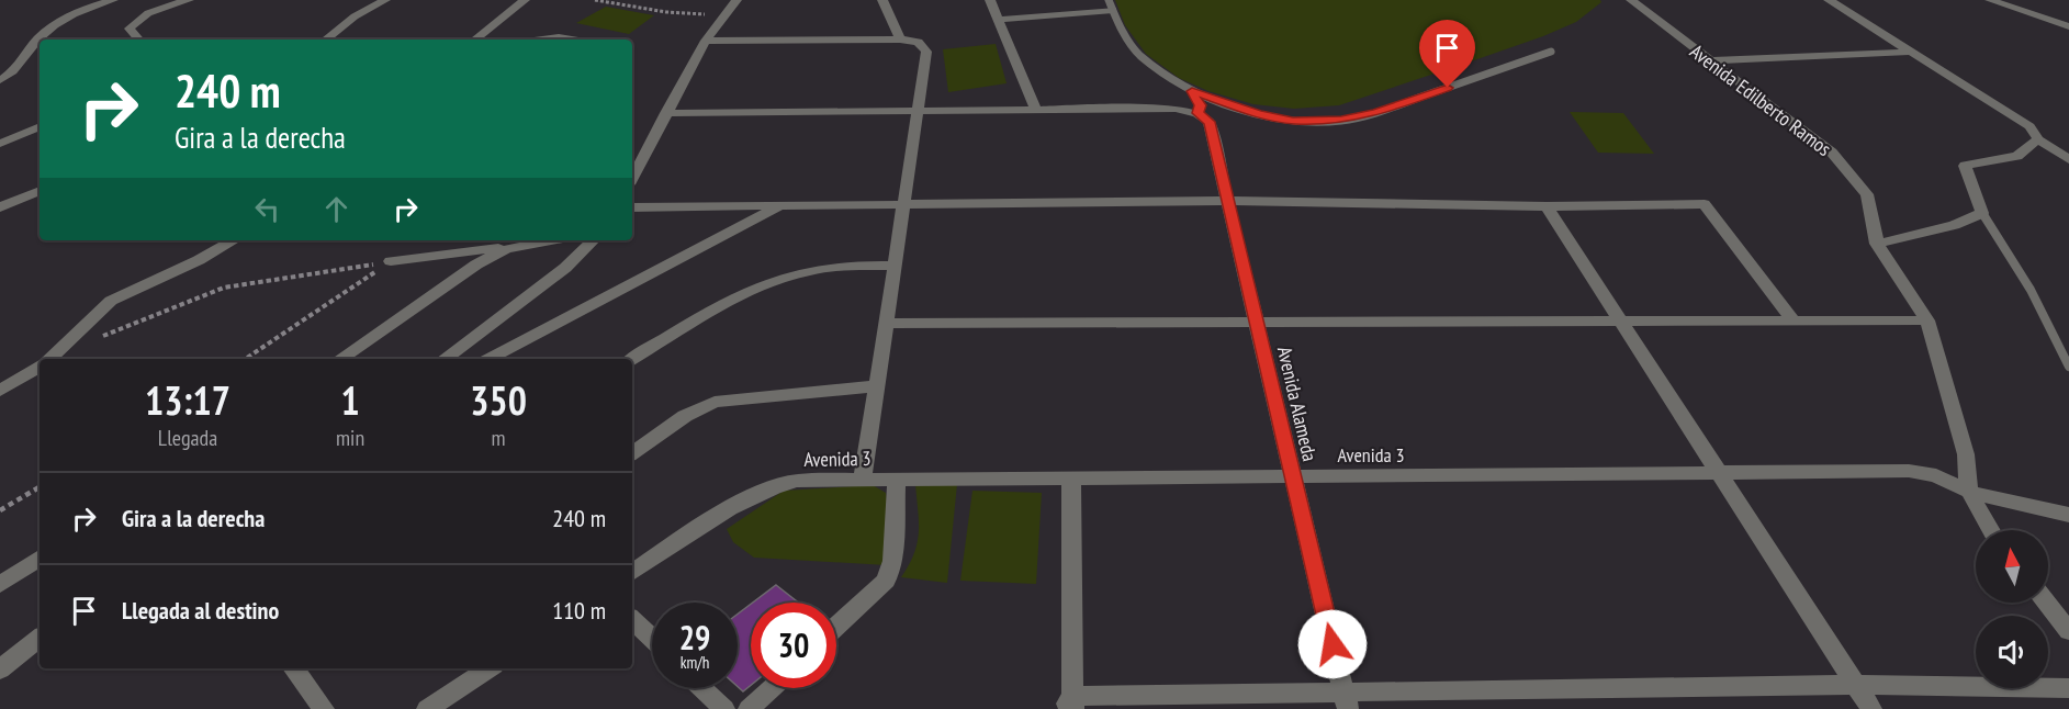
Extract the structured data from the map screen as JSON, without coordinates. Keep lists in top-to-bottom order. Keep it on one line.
{"streets":{"street":["Avenida Edilberto Ramos","Avenida Alameda","Avenida 3"]},"crossings":[["Avenida Edilberto Ramos","Avenida 3"],["Avenida Alameda","Avenida 3"]],"north":"top","page":{"turn":["240 m","Gira a la derecha"],"eta":["13:17","Llegada","1","min","350","m"],"list":[{"name":"Gira a la derecha","value":"240 m"},{"name":"Llegada al destino","value":"110 m"}],"speed":"29 km/h","limit":"30"}}
